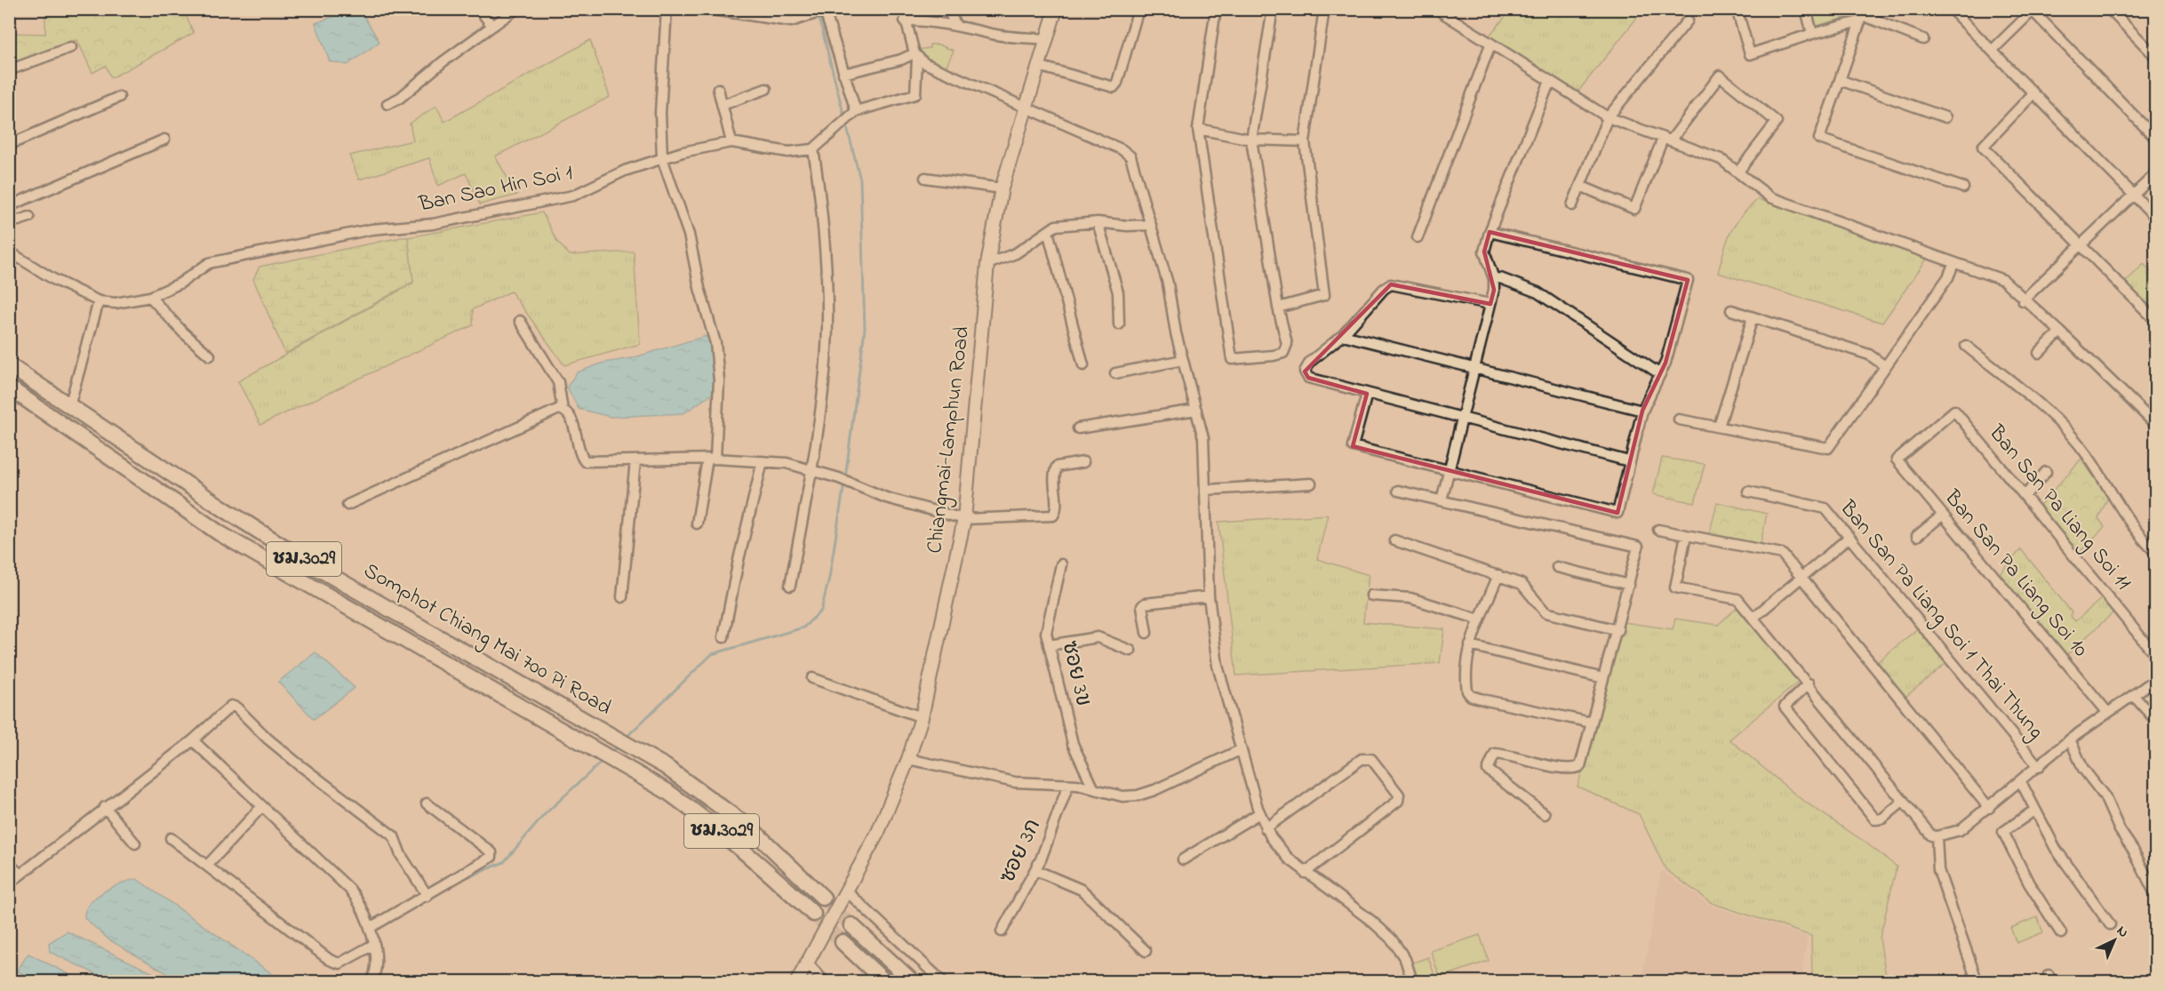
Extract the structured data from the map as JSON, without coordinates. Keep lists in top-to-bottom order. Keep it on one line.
{"streets":{"main road":["Chiangmai-Lamphun Road","ชม.3029","Somphot Chiang Mai 700 Pi Road"],"street":["Ban Sao Hin Soi 1","Ban San Pa Liang Soi 11","Ban San Pa Liang Soi 10","Ban San Pa Liang Soi 1 Thai Thung","ซอย 3ข","ซอย 3ก"]},"crossings":[["Ban San Pa Liang Soi 11","Ban San Pa Liang Soi 10"]],"north":"top right"}
